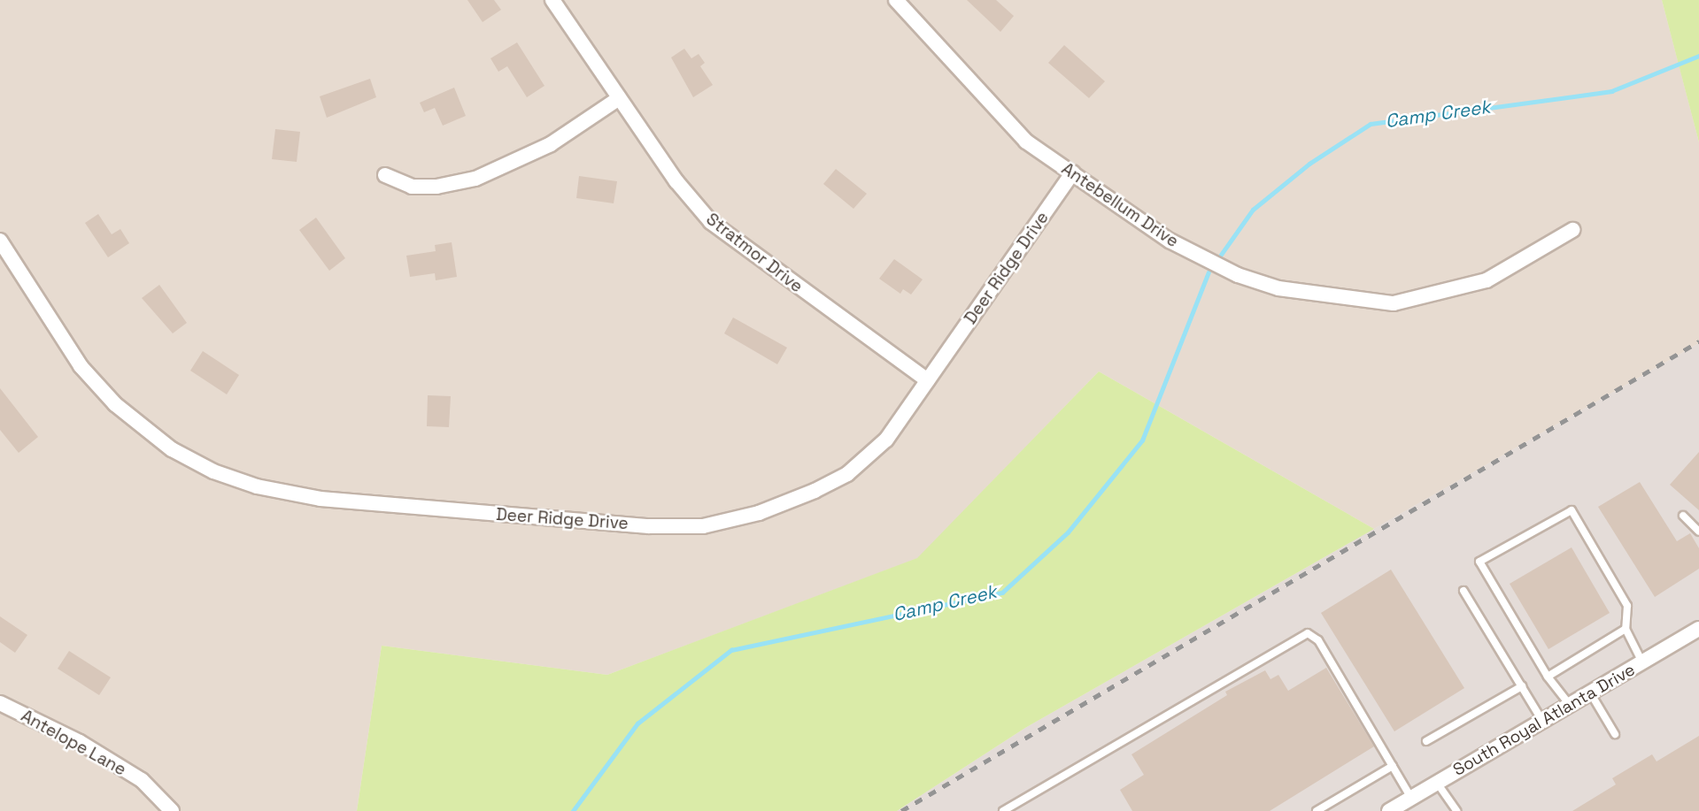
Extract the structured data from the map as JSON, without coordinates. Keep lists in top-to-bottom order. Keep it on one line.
{"streets":{"street":["Antebellum Drive","Stratmor Drive","Deer Ridge Drive","South Royal Atlanta Drive","Antelope Lane"]},"crossings":[["Antebellum Drive","Deer Ridge Drive"],["Stratmor Drive","Deer Ridge Drive"]],"water":["Camp Creek"]}
